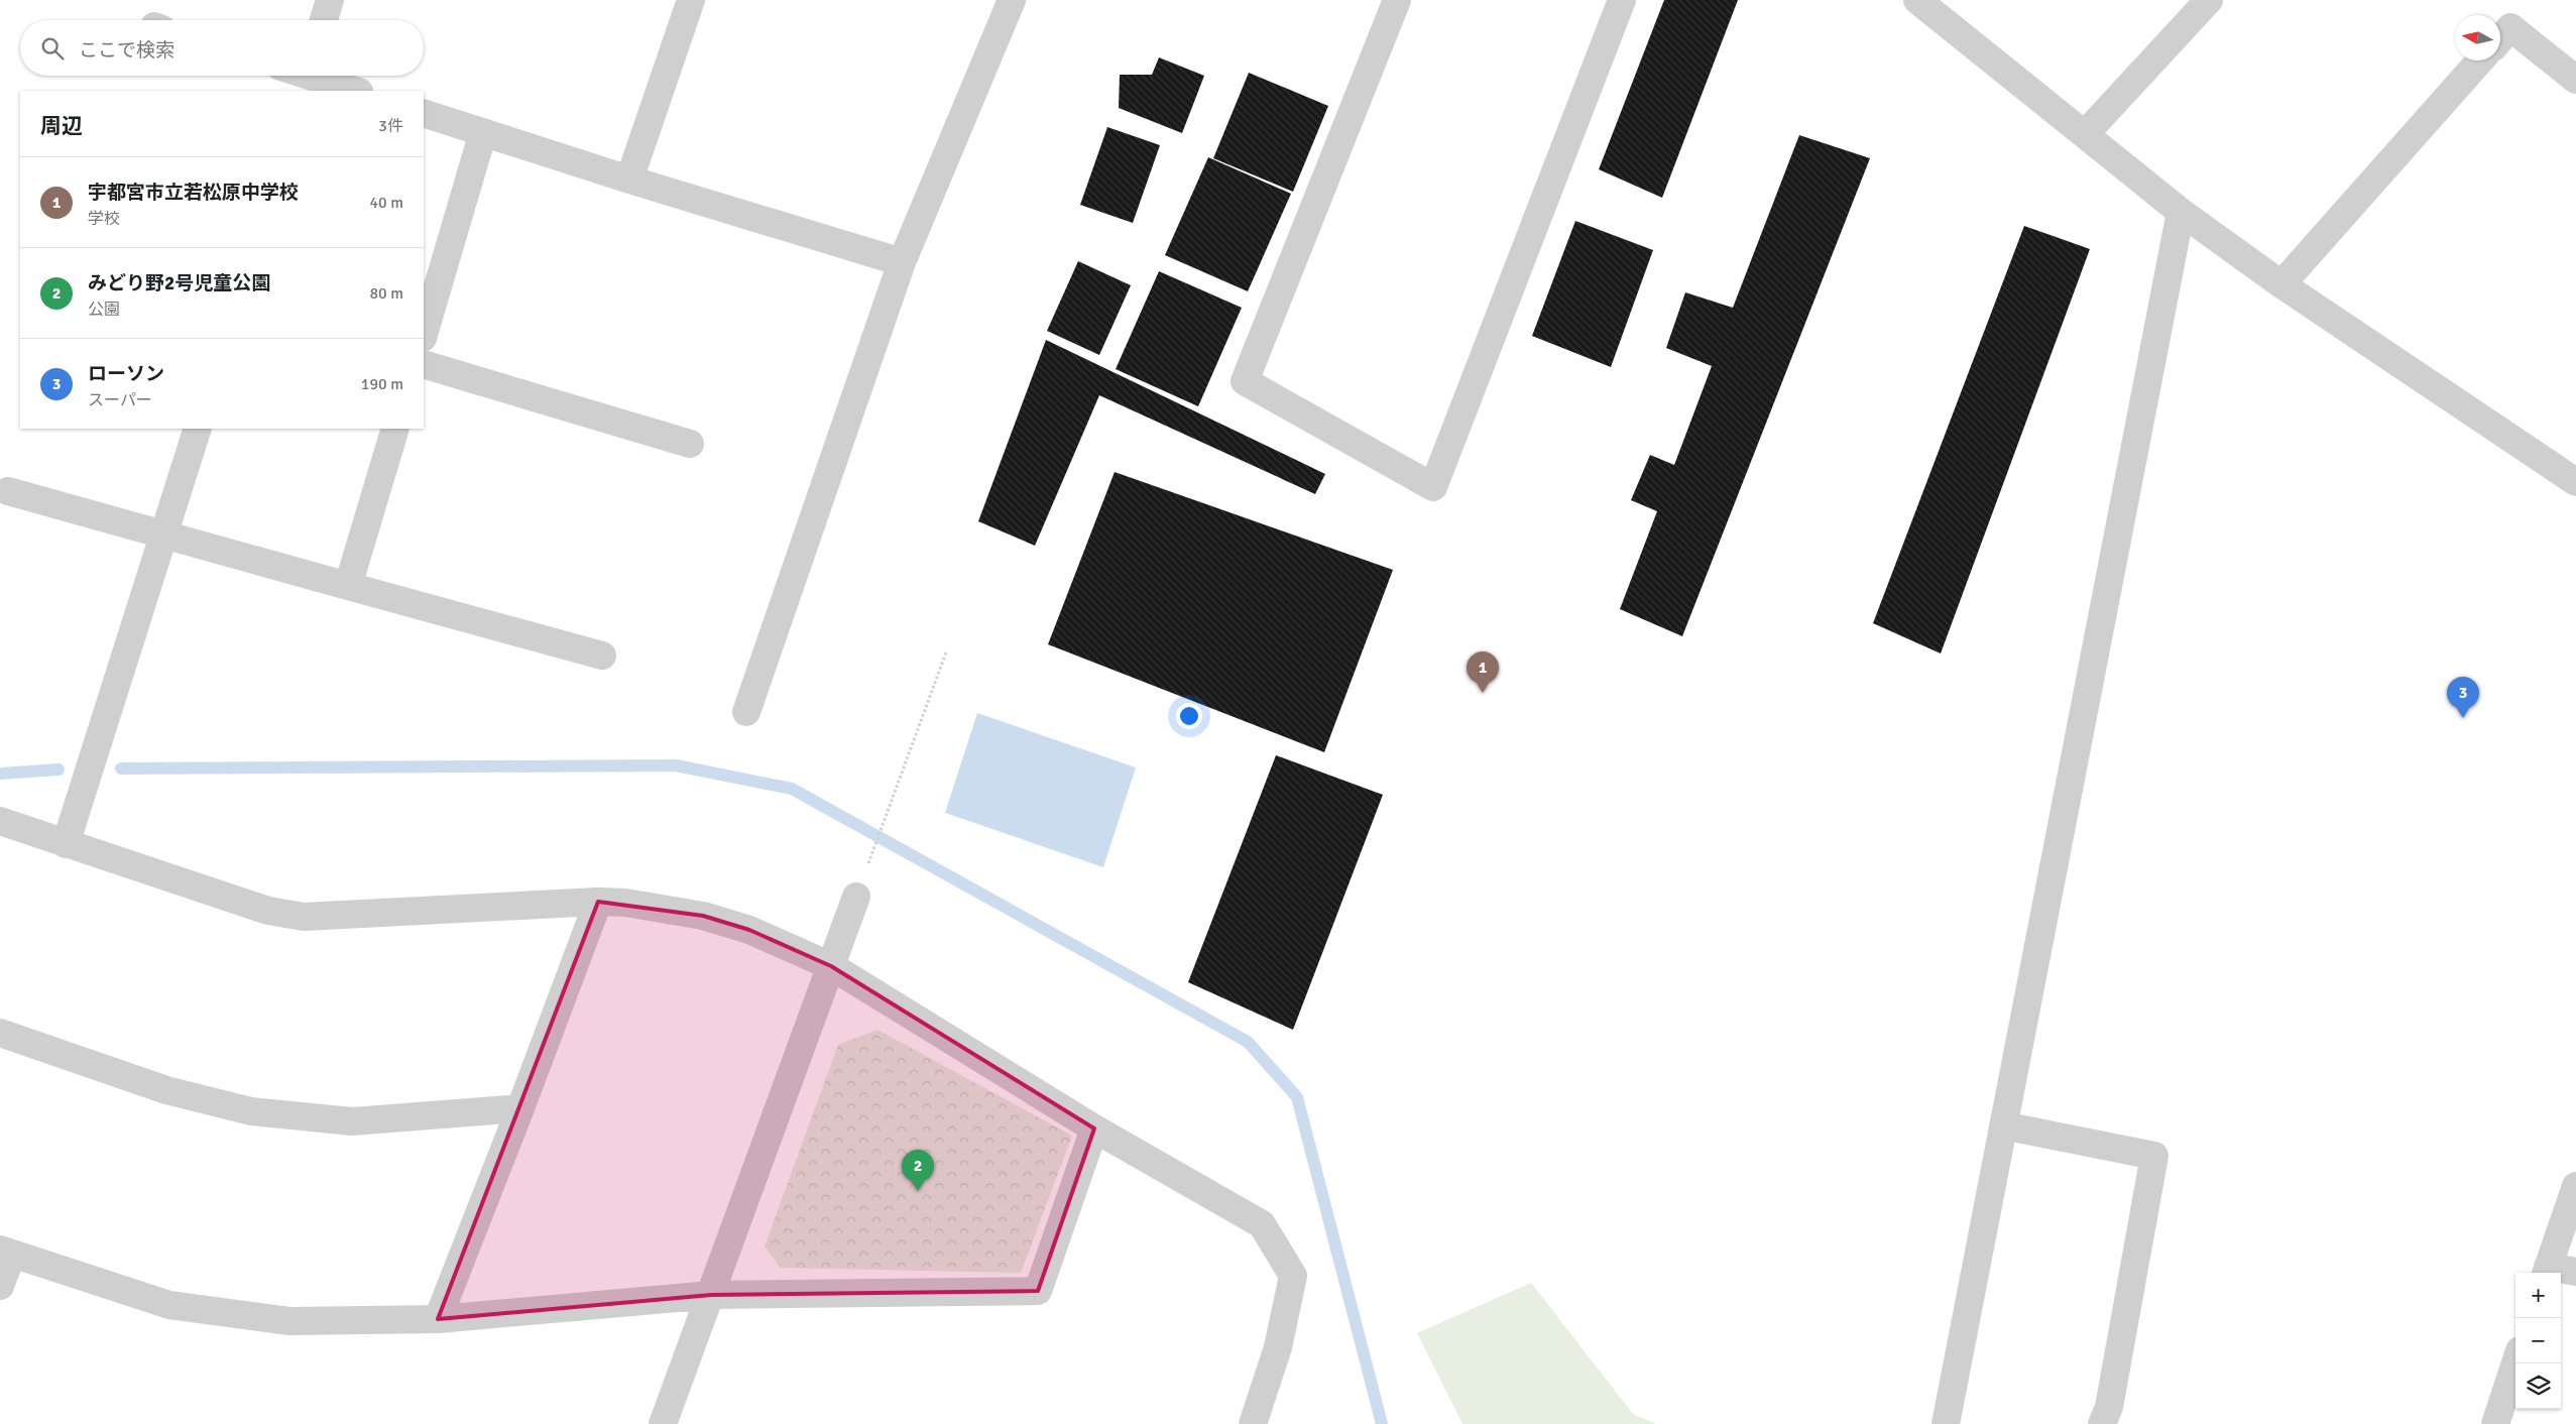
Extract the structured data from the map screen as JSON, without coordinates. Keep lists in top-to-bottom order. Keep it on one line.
{"north":"left","page":{"search":"ここで検索","heading":["周辺","3件"],"list":[{"mark":"1","name":"宇都宮市立若松原中学校","note":"学校","value":"40 m"},{"mark":"2","name":"みどり野2号児童公園","note":"公園","value":"80 m"},{"mark":"3","name":"ローソン","note":"スーパー","value":"190 m"}],"pins":["1","3","2"],"map_buttons":["+","−"]}}
